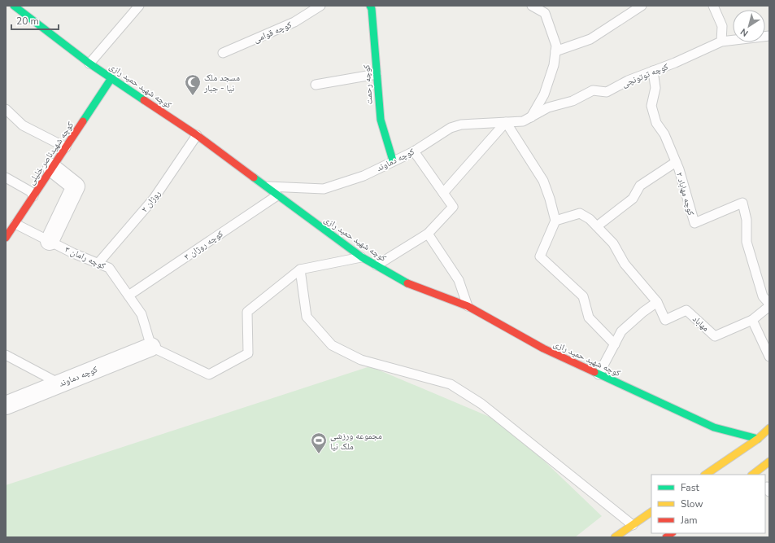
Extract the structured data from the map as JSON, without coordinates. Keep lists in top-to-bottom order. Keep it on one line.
{"streets":{"street":["کوچه رحمت","کوچه شهید حمید رازی","کوچه شهیدناصر خلیلی","کوچه دماوند"],"lane":["کوچه قوامی","کوچه توتونچی","کوچه مهاباد ۲","روژان ۲","کوچه روژان ۳","کوچه رامان ۳","مهاباد"]},"crossings":[["کوچه توتونچی","کوچه دماوند"],["کوچه توتونچی","کوچه مهاباد ۲"],["کوچه رحمت","کوچه دماوند"],["کوچه شهید حمید رازی","کوچه شهیدناصر خلیلی"],["کوچه شهید حمید رازی","کوچه دماوند"],["کوچه شهید حمید رازی","روژان ۲"],["کوچه شهید حمید رازی","کوچه روژان ۳"],["کوچه شهیدناصر خلیلی","کوچه رامان ۳"],["کوچه دماوند","کوچه رامان ۳"],["کوچه مهاباد ۲","مهاباد"],["روژان ۲","کوچه رامان ۳"],["کوچه روژان ۳","کوچه رامان ۳"]],"places":{"mosque":["مسجد ملک نیا - جبار"],"sports":["مجموعه ورزشی ملک نیا"]},"legend":["Fast","Slow","Jam"],"scale_bar":"20 m","north":"bottom left"}
